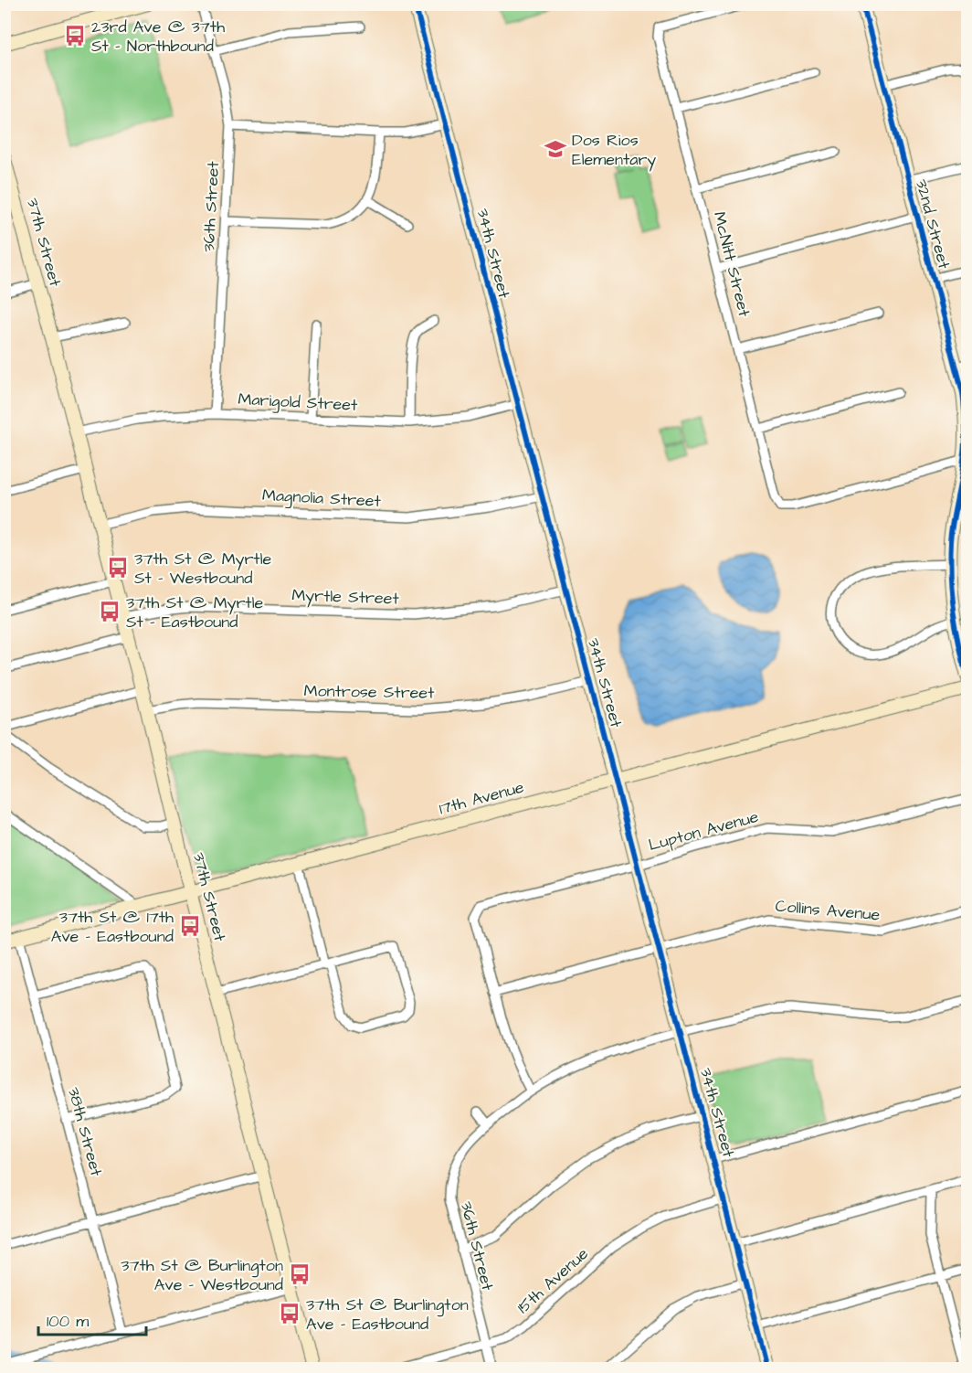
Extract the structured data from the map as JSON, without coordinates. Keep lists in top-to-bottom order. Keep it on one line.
{"streets":{"main road":["32nd Street","37th Street","34th Street","17th Avenue"],"street":["36th Street","McNitt Street","Marigold Street","Magnolia Street","Myrtle Street","Montrose Street","Lupton Avenue","Collins Avenue","38th Street","15th Avenue"]},"crossings":[["36th Street","34th Street"],["36th Street","Marigold Street"],["36th Street","15th Avenue"],["32nd Street","McNitt Street"],["37th Street","Marigold Street"],["37th Street","Magnolia Street"],["37th Street","Myrtle Street"],["37th Street","Montrose Street"],["37th Street","17th Avenue"],["34th Street","Marigold Street"],["34th Street","Magnolia Street"],["34th Street","Myrtle Street"],["34th Street","Montrose Street"],["34th Street","17th Avenue"],["34th Street","Lupton Avenue"],["34th Street","Collins Avenue"],["34th Street","15th Avenue"],["17th Avenue","38th Street"],["Lupton Avenue","Collins Avenue"]],"places":{"bus stop":["23rd Ave @ 37th St - Northbound","37th St @ Myrtle St - Westbound","37th St @ Myrtle St - Eastbound","37th St @ 17th Ave - Eastbound","37th St @ Burlington Ave - Westbound","37th St @ Burlington Ave - Eastbound"],"school or university":["Dos Rios Elementary"]},"scale_bar":"100 m"}
